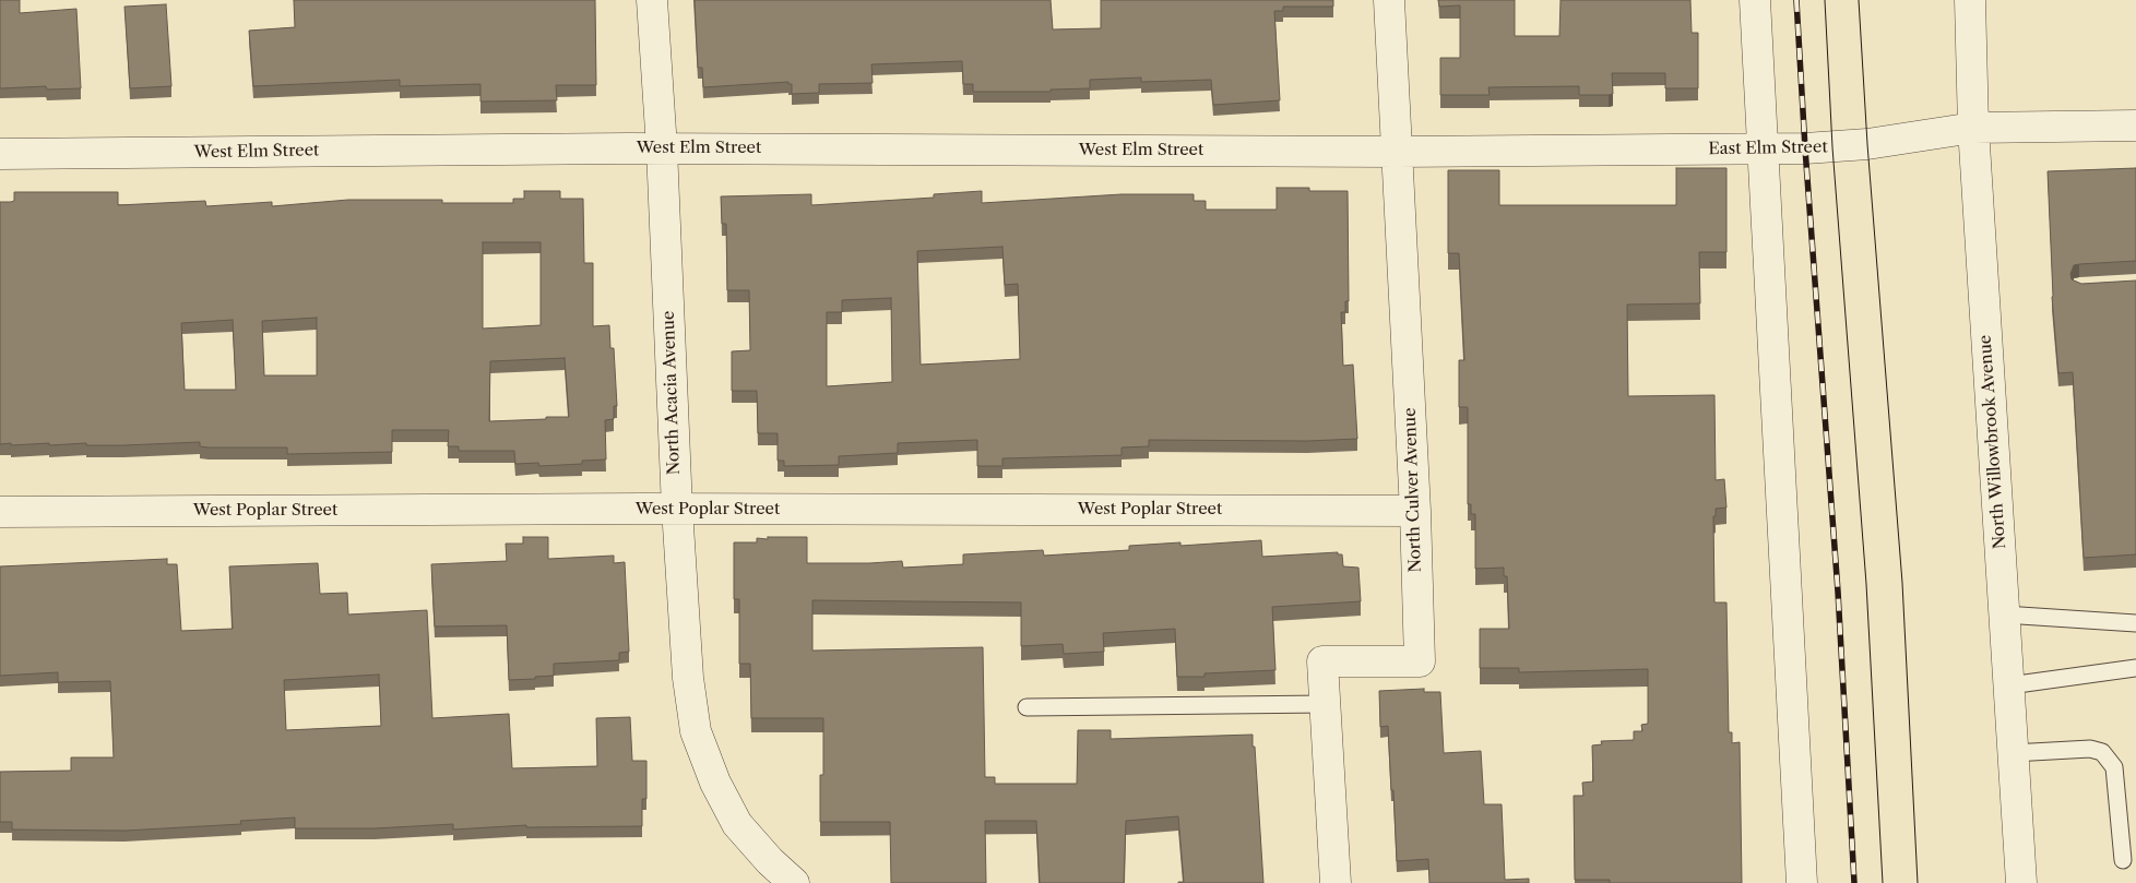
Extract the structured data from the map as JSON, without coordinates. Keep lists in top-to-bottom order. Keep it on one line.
{"streets":{"street":["West Elm Street","East Elm Street","North Acacia Avenue","North Willowbrook Avenue","North Culver Avenue","West Poplar Street"]},"crossings":[["West Elm Street","East Elm Street"],["West Elm Street","North Acacia Avenue"],["West Elm Street","North Culver Avenue"],["East Elm Street","North Willowbrook Avenue"],["East Elm Street","North Culver Avenue"],["North Acacia Avenue","West Poplar Street"],["North Culver Avenue","West Poplar Street"]]}
